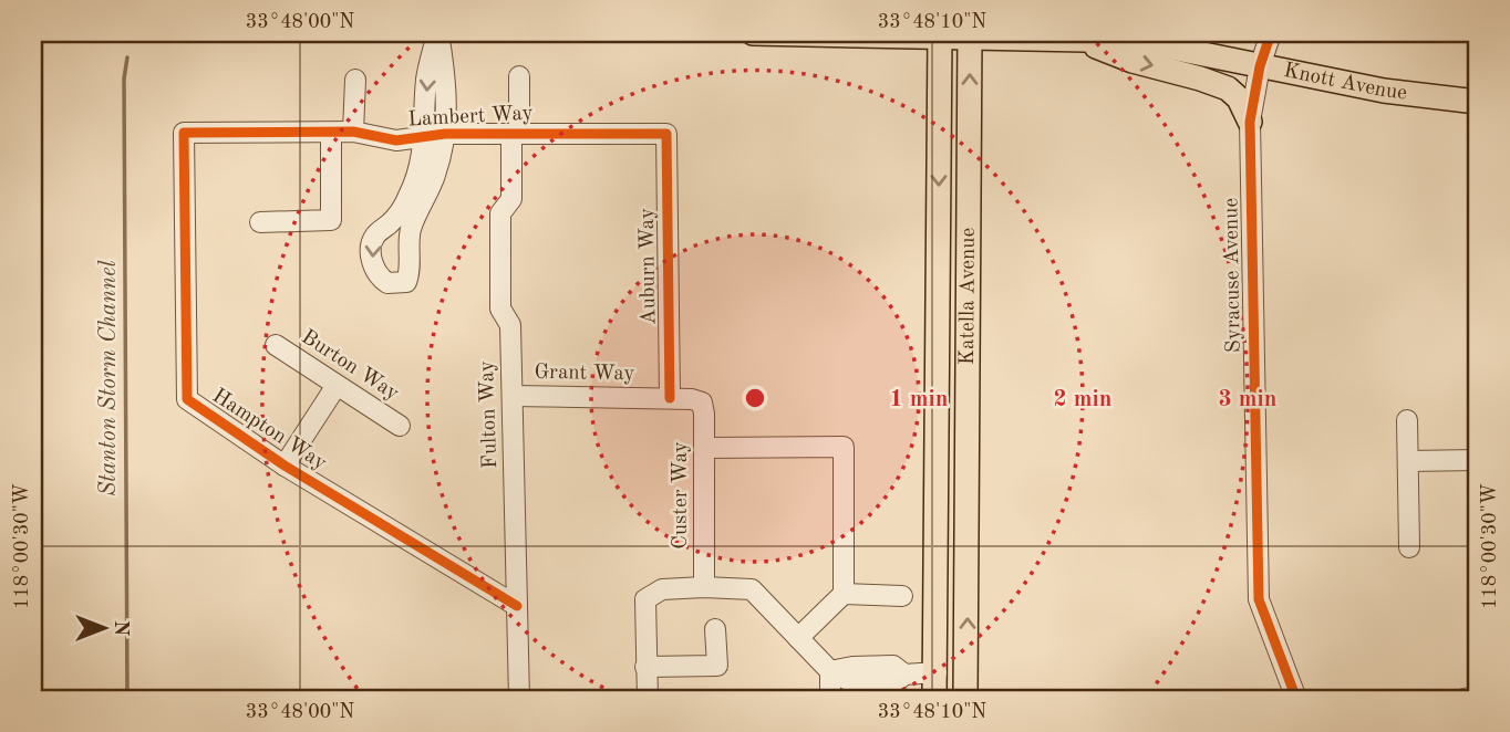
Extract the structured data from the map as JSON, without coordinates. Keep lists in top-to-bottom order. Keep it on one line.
{"streets":{"main road":["Knott Avenue","Katella Avenue"],"street":["Lambert Way","Auburn Way","Syracuse Avenue","Burton Way","Grant Way","Fulton Way","Hampton Way","Custer Way"]},"crossings":[["Knott Avenue","Syracuse Avenue"],["Knott Avenue","Katella Avenue"],["Lambert Way","Auburn Way"],["Lambert Way","Fulton Way"],["Lambert Way","Hampton Way"],["Auburn Way","Grant Way"],["Grant Way","Fulton Way"],["Grant Way","Custer Way"],["Fulton Way","Hampton Way"]],"water":["Stanton Storm Channel"],"north":"right","coordinates":["33°48'00\"N","33°48'10\"N","118°00'30\"W"],"rings":["1 min","2 min","3 min"]}
